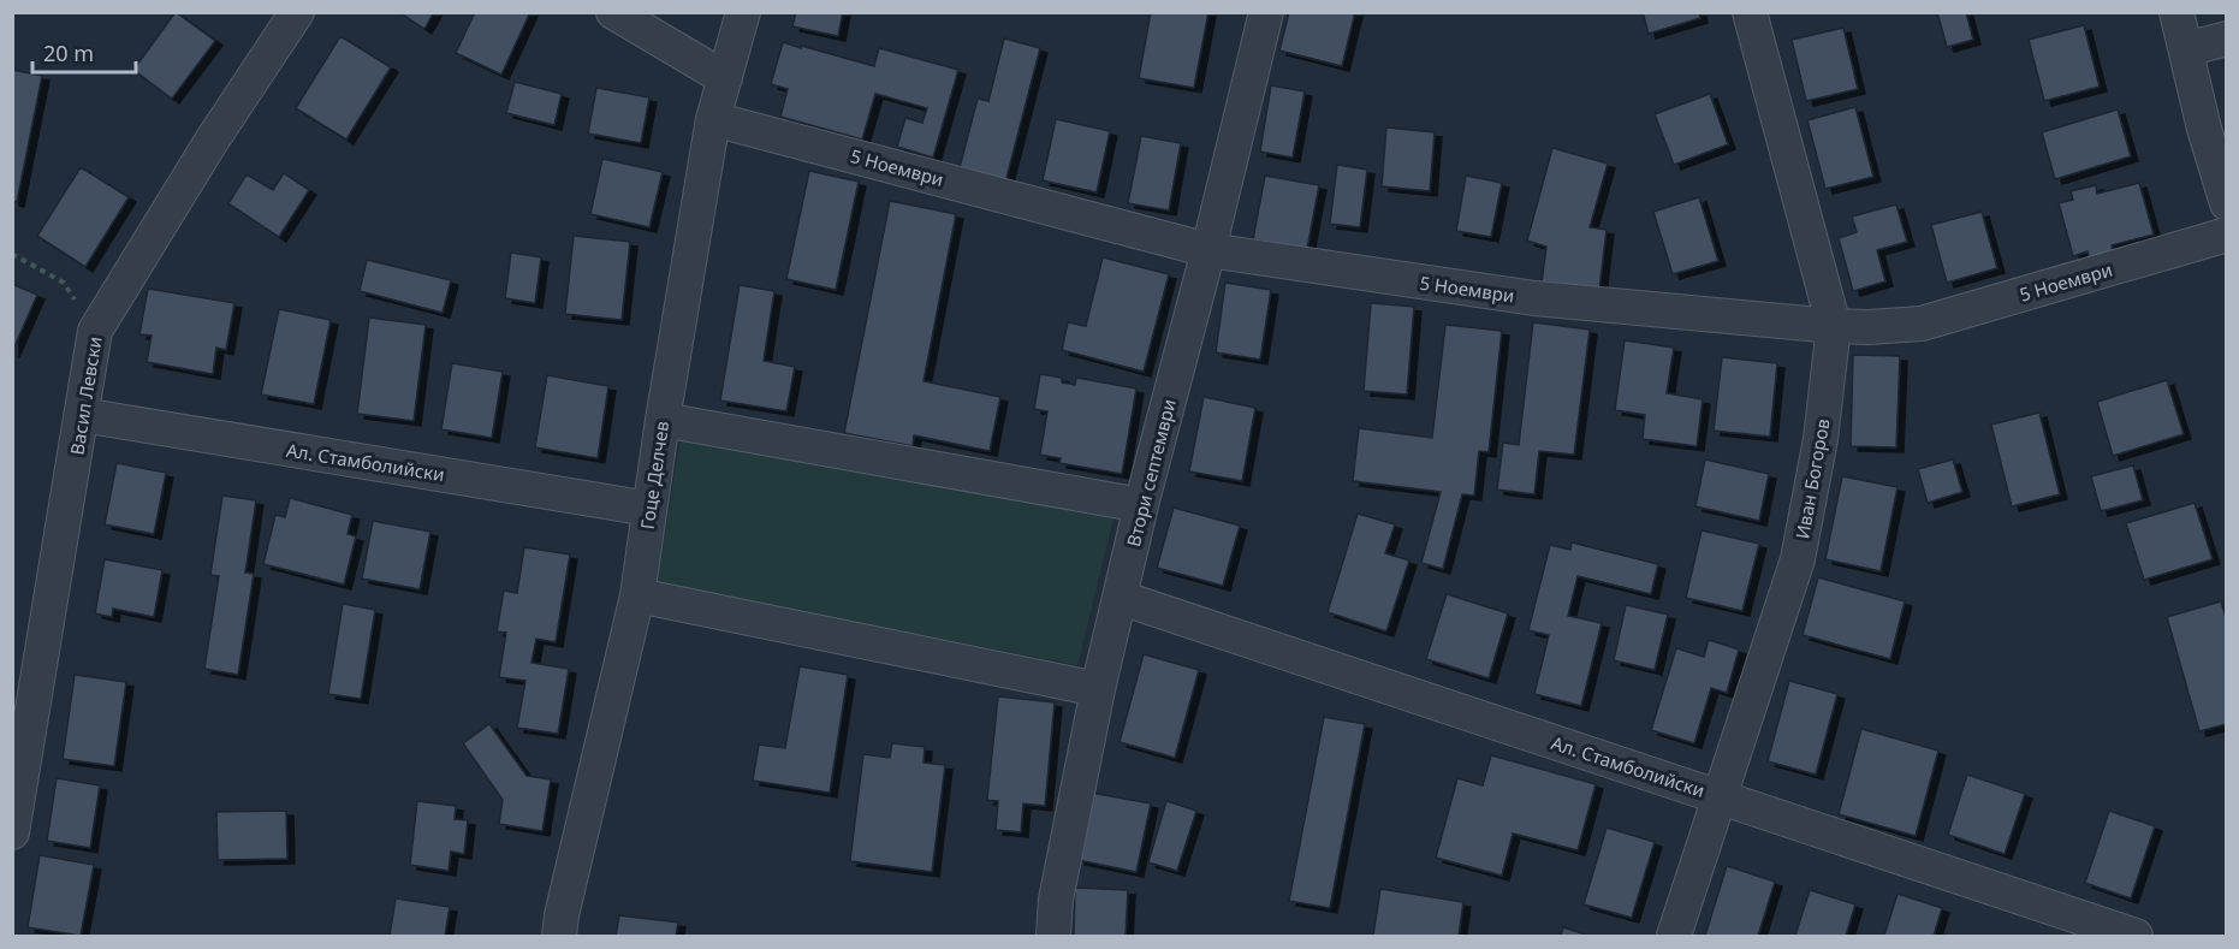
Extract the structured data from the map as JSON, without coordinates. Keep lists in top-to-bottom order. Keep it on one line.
{"streets":{"street":["5 Ноември","Васил Левски","Ал. Стамболийски","Втори септември","Гоце Делчев","Иван Богоров"]},"crossings":[["5 Ноември","Втори септември"],["5 Ноември","Гоце Делчев"],["5 Ноември","Иван Богоров"],["Васил Левски","Ал. Стамболийски"],["Ал. Стамболийски","Втори септември"],["Ал. Стамболийски","Гоце Делчев"],["Ал. Стамболийски","Иван Богоров"]],"scale_bar":"20 m"}
